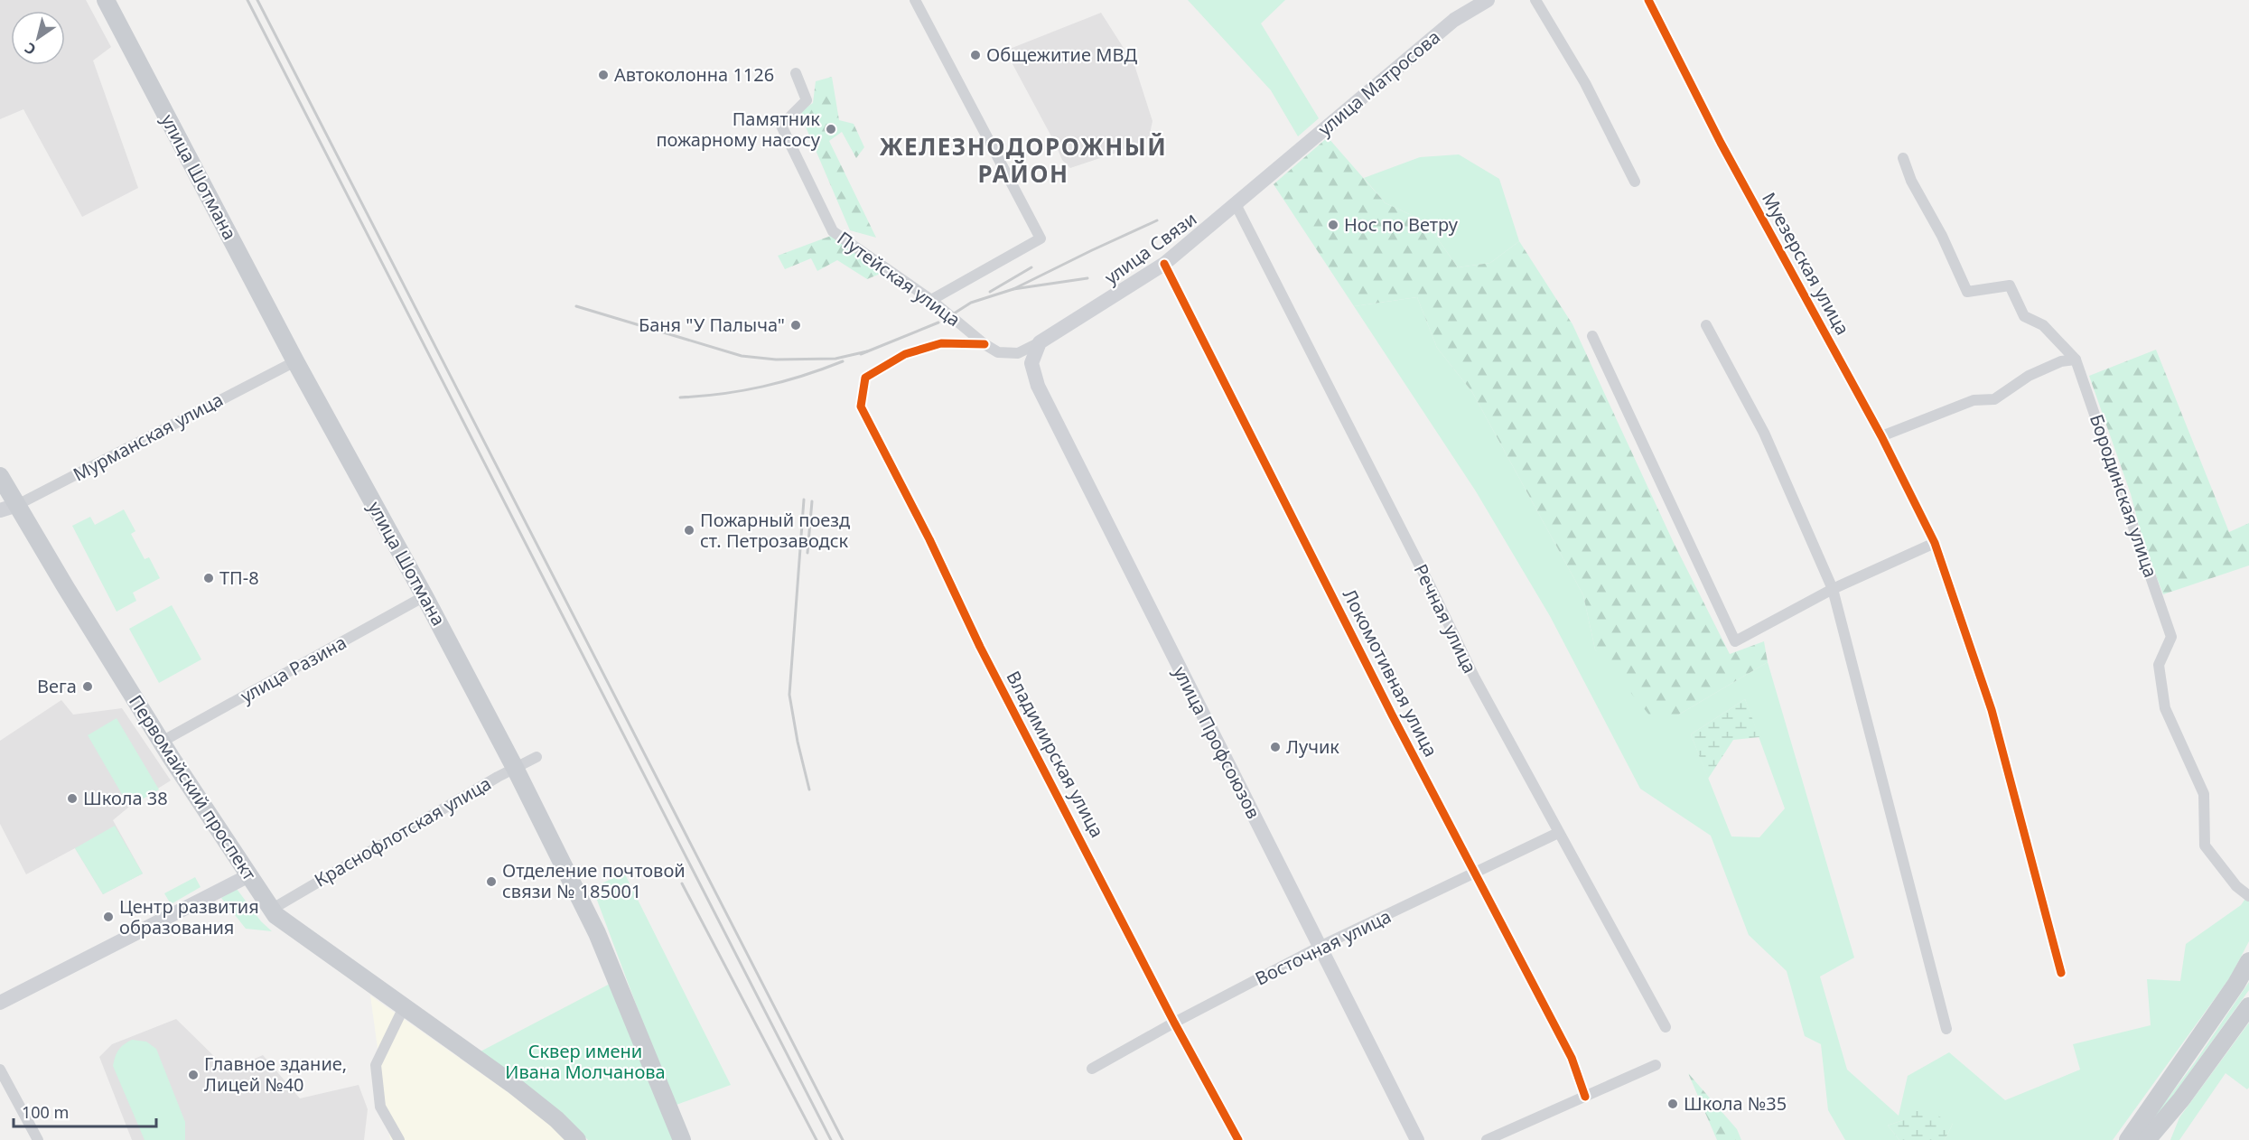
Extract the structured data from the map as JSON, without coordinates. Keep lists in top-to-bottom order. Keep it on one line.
{"streets":{"main road":["улица Матросова","улица Шотмана","улица Связи","улица Профсоюзов","Первомайский проспект"],"street":["Муезерская улица","Путейская улица","Мурманская улица","Бородинская улица","Речная улица","улица Разина","Локомотивная улица","Владимирская улица","Краснофлотская улица","Восточная улица"]},"crossings":[["улица Матросова","улица Связи"],["улица Шотмана","Мурманская улица"],["улица Шотмана","улица Разина"],["улица Шотмана","Краснофлотская улица"],["улица Связи","Путейская улица"],["улица Связи","Речная улица"],["улица Связи","Локомотивная улица"],["улица Связи","улица Профсоюзов"],["Путейская улица","улица Профсоюзов"],["Путейская улица","Владимирская улица"],["Мурманская улица","Первомайский проспект"],["Речная улица","Восточная улица"],["улица Разина","Первомайский проспект"],["Локомотивная улица","Восточная улица"],["улица Профсоюзов","Восточная улица"],["Владимирская улица","Восточная улица"],["Первомайский проспект","Краснофлотская улица"]],"districts":["ЖЕЛЕЗНОДОРОЖНЫЙ РАЙОН"],"parks":["Сквер имени Ивана Молчанова"],"places":["Общежитие МВД","Автоколонна 1126","Памятник пожарному насосу","Нос по Ветру","Баня \"У Палыча\"","Пожарный поезд ст. Петрозаводск","ТП-8","Вега","Лучик","Школа 38","Отделение почтовой связи № 185001","Центр развития образования","Главное здание, Лицей №40","Школа №35"],"scale_bar":"100 m","north":"bottom left"}
